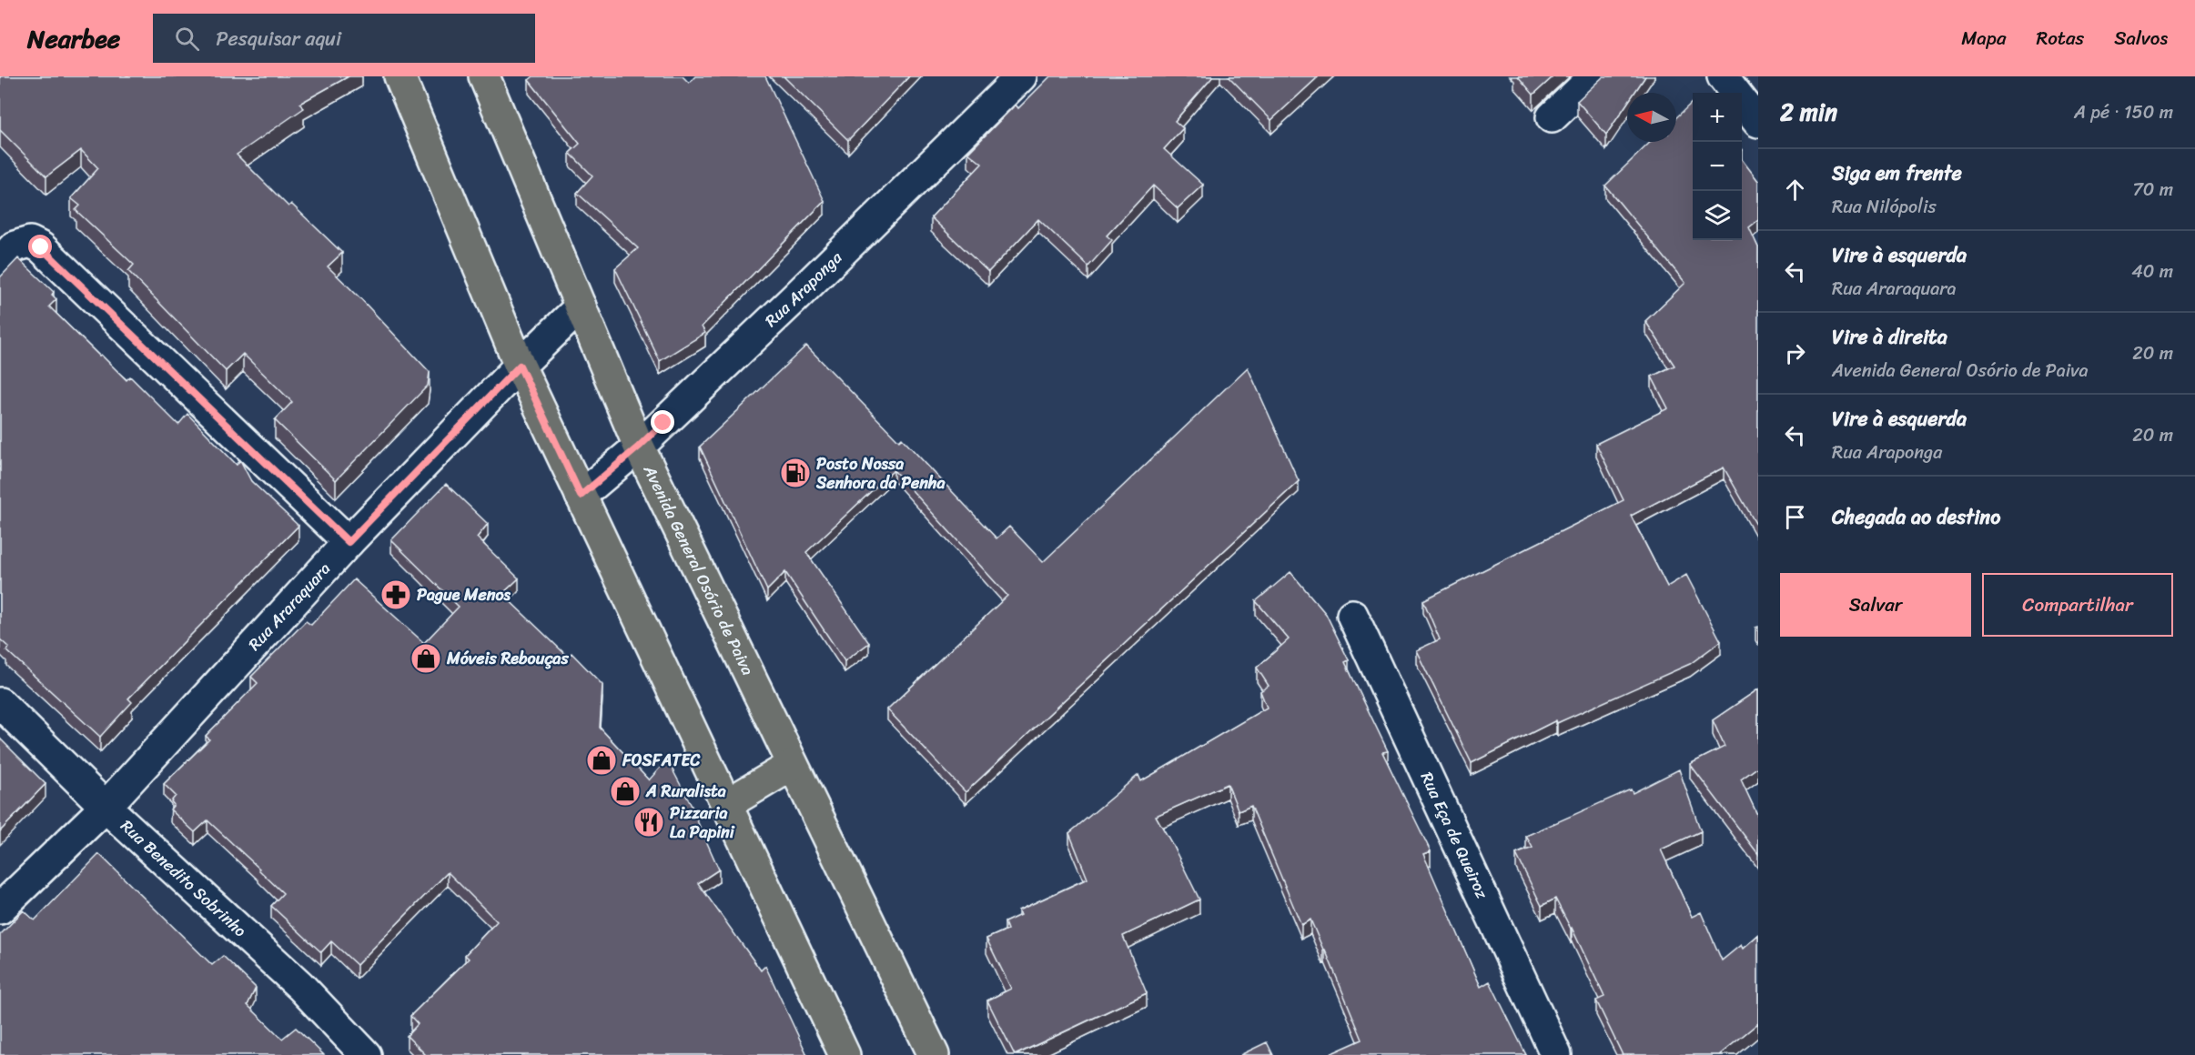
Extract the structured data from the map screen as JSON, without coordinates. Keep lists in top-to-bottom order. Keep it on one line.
{"streets":{"main road":["Avenida General Osório de Paiva"],"street":["Rua Araponga","Rua Araraquara","Rua Eça de Queiroz","Rua Benedito Sobrinho"]},"crossings":[["Rua Araponga","Avenida General Osório de Paiva"],["Avenida General Osório de Paiva","Rua Araraquara"],["Rua Araraquara","Rua Benedito Sobrinho"]],"places":{"fuel station":["Posto Nossa Senhora da Penha"],"pharmacy":["Pague Menos"],"shop":["Móveis Rebouças","FOSFATEC","A Ruralista"],"restaurant":["Pizzaria La Papini"]},"north":"left","page":{"header":"Nearbee","search":"Pesquisar aqui","nav":["Mapa","Rotas","Salvos"],"heading":["2 min","A pé · 150 m"],"map_buttons":["+","−"],"list":[["Siga em frente","Rua Nilópolis","70 m"],["Vire à esquerda","Rua Araraquara","40 m"],["Vire à direita","Avenida General Osório de Paiva","20 m"],["Vire à esquerda","Rua Araponga","20 m"],"Chegada ao destino"],"buttons":["Salvar","Compartilhar"]}}
